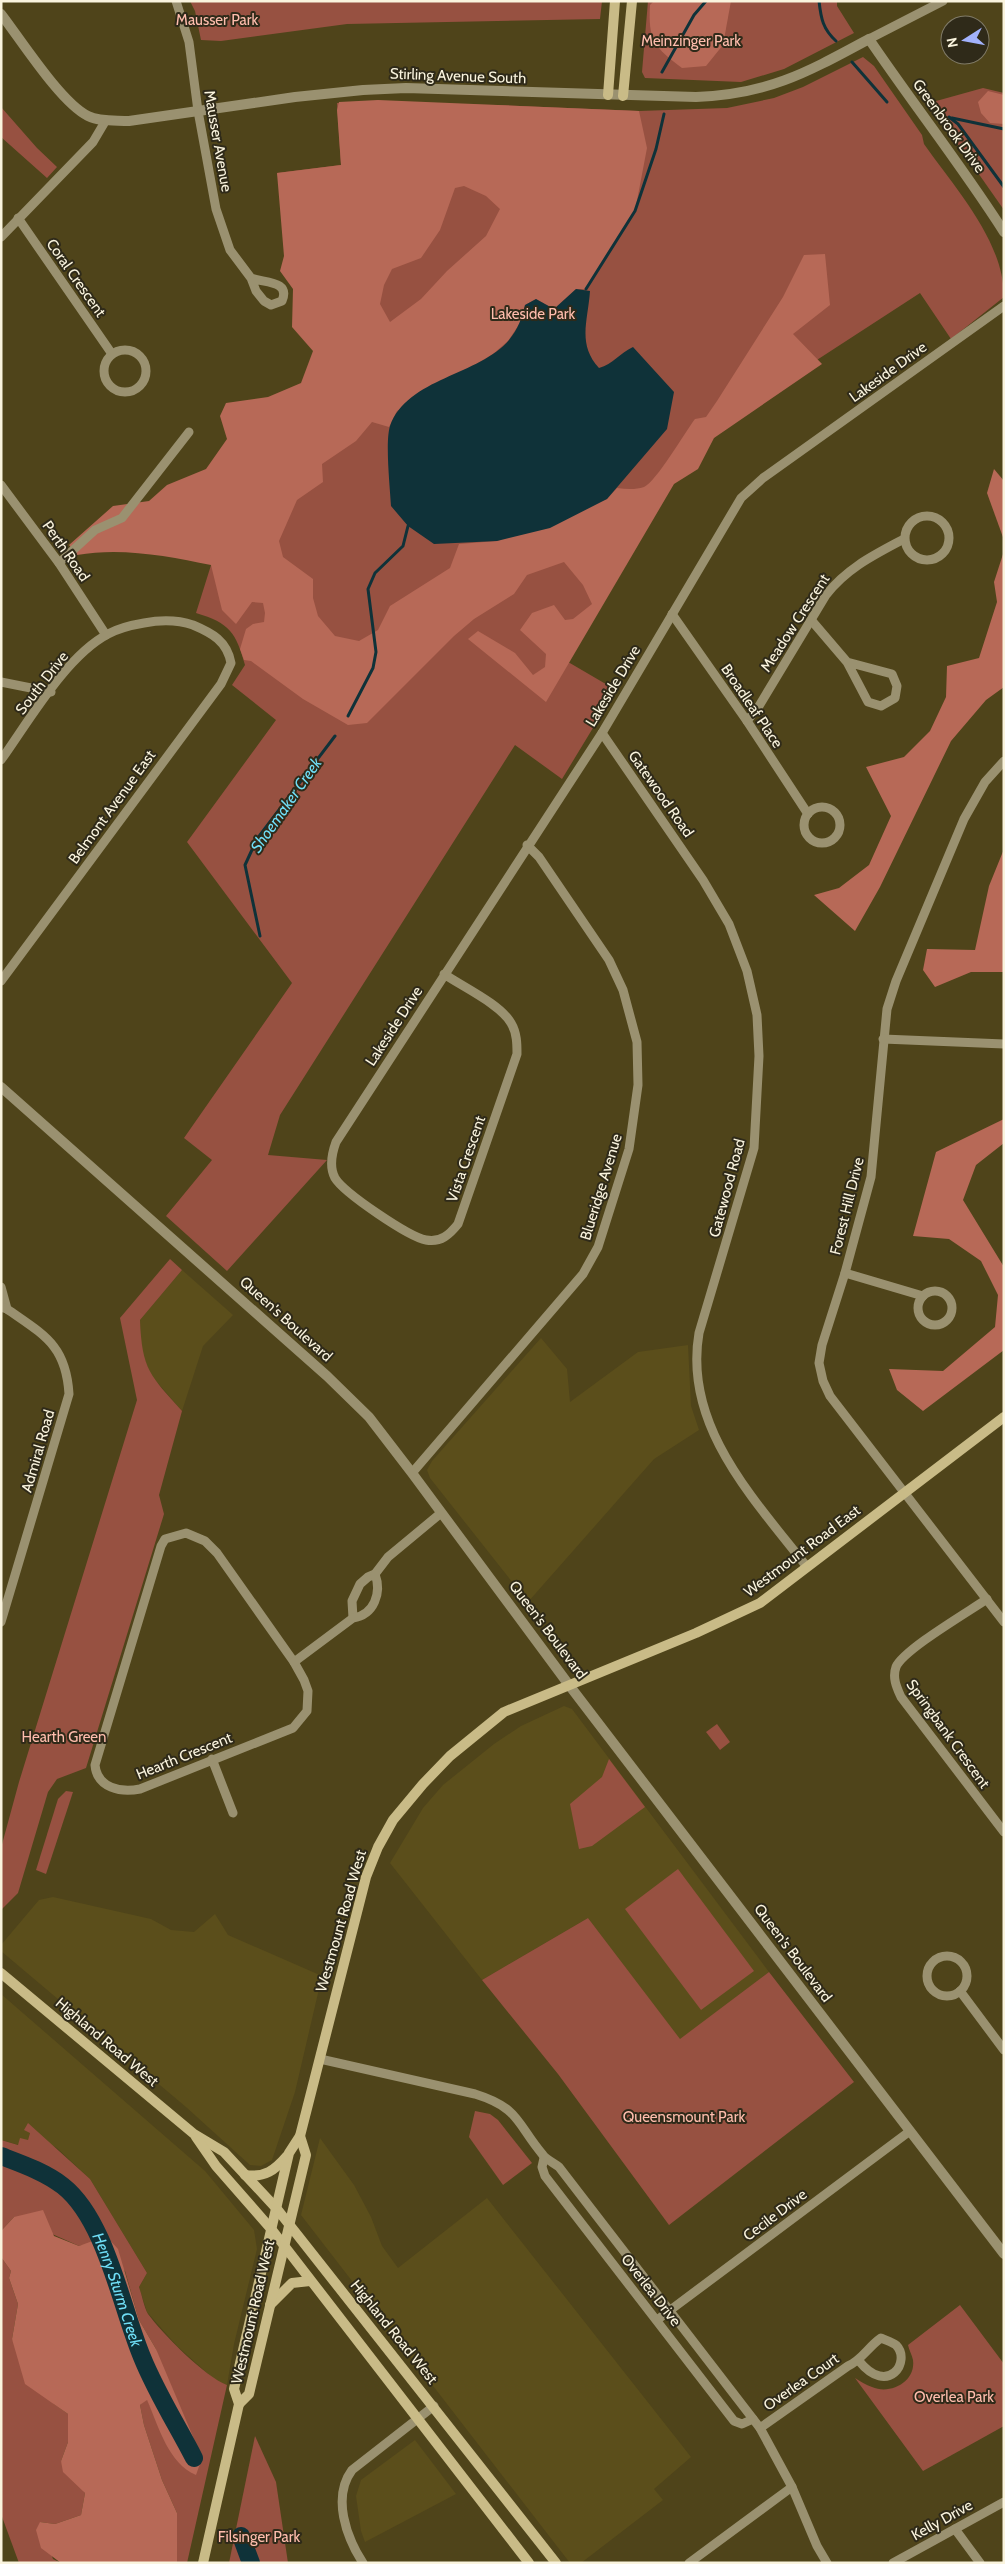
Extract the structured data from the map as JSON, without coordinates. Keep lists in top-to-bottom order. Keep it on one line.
{"streets":{"main road":["Westmount Road East","Westmount Road West","Highland Road West"],"street":["Stirling Avenue South","Greenbrook Drive","Mausser Avenue","Coral Crescent","Lakeside Drive","Perth Road","Meadow Crescent","South Drive","Broadleaf Place","Gatewood Road","Belmont Avenue East","Vista Crescent","Blueridge Avenue","Forest Hill Drive","Queen's Boulevard","Admiral Road","Springbank Crescent","Hearth Crescent","Cecile Drive","Overlea Drive","Overlea Court","Kelly Drive"]},"crossings":[["Stirling Avenue South","Greenbrook Drive"],["Stirling Avenue South","Mausser Avenue"],["Lakeside Drive","Broadleaf Place"],["Lakeside Drive","Gatewood Road"],["Lakeside Drive","Vista Crescent"],["Lakeside Drive","Blueridge Avenue"],["Perth Road","South Drive"],["Meadow Crescent","Broadleaf Place"],["South Drive","Belmont Avenue East"],["Gatewood Road","Westmount Road East"],["Blueridge Avenue","Queen's Boulevard"],["Forest Hill Drive","Westmount Road East"],["Forest Hill Drive","Springbank Crescent"],["Queen's Boulevard","Westmount Road East"],["Queen's Boulevard","Westmount Road West"],["Queen's Boulevard","Cecile Drive"],["Westmount Road East","Westmount Road West"],["Westmount Road West","Highland Road West"],["Westmount Road West","Overlea Drive"],["Cecile Drive","Overlea Drive"],["Overlea Drive","Overlea Court"]],"water":["Shoemaker Creek","Henry Sturm Creek"],"parks":["Mausser Park","Meinzinger Park","Lakeside Park","Hearth Green","Queensmount Park","Overlea Park","Filsinger Park"],"north":"left"}
